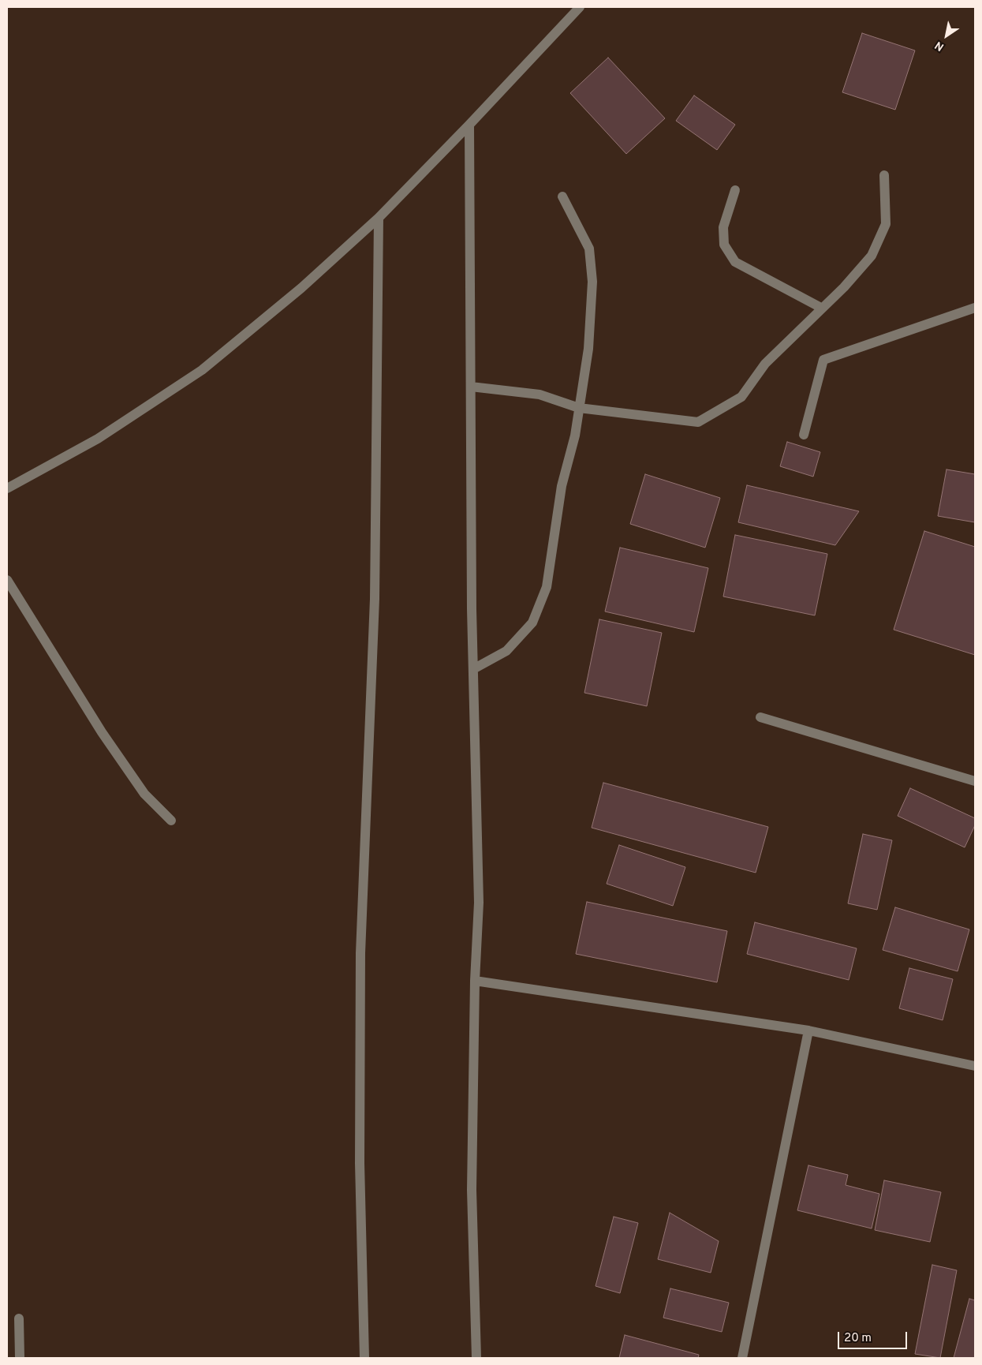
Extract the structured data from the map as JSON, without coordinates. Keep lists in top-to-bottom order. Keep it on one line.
{"scale_bar":"20 m","north":"bottom left"}
